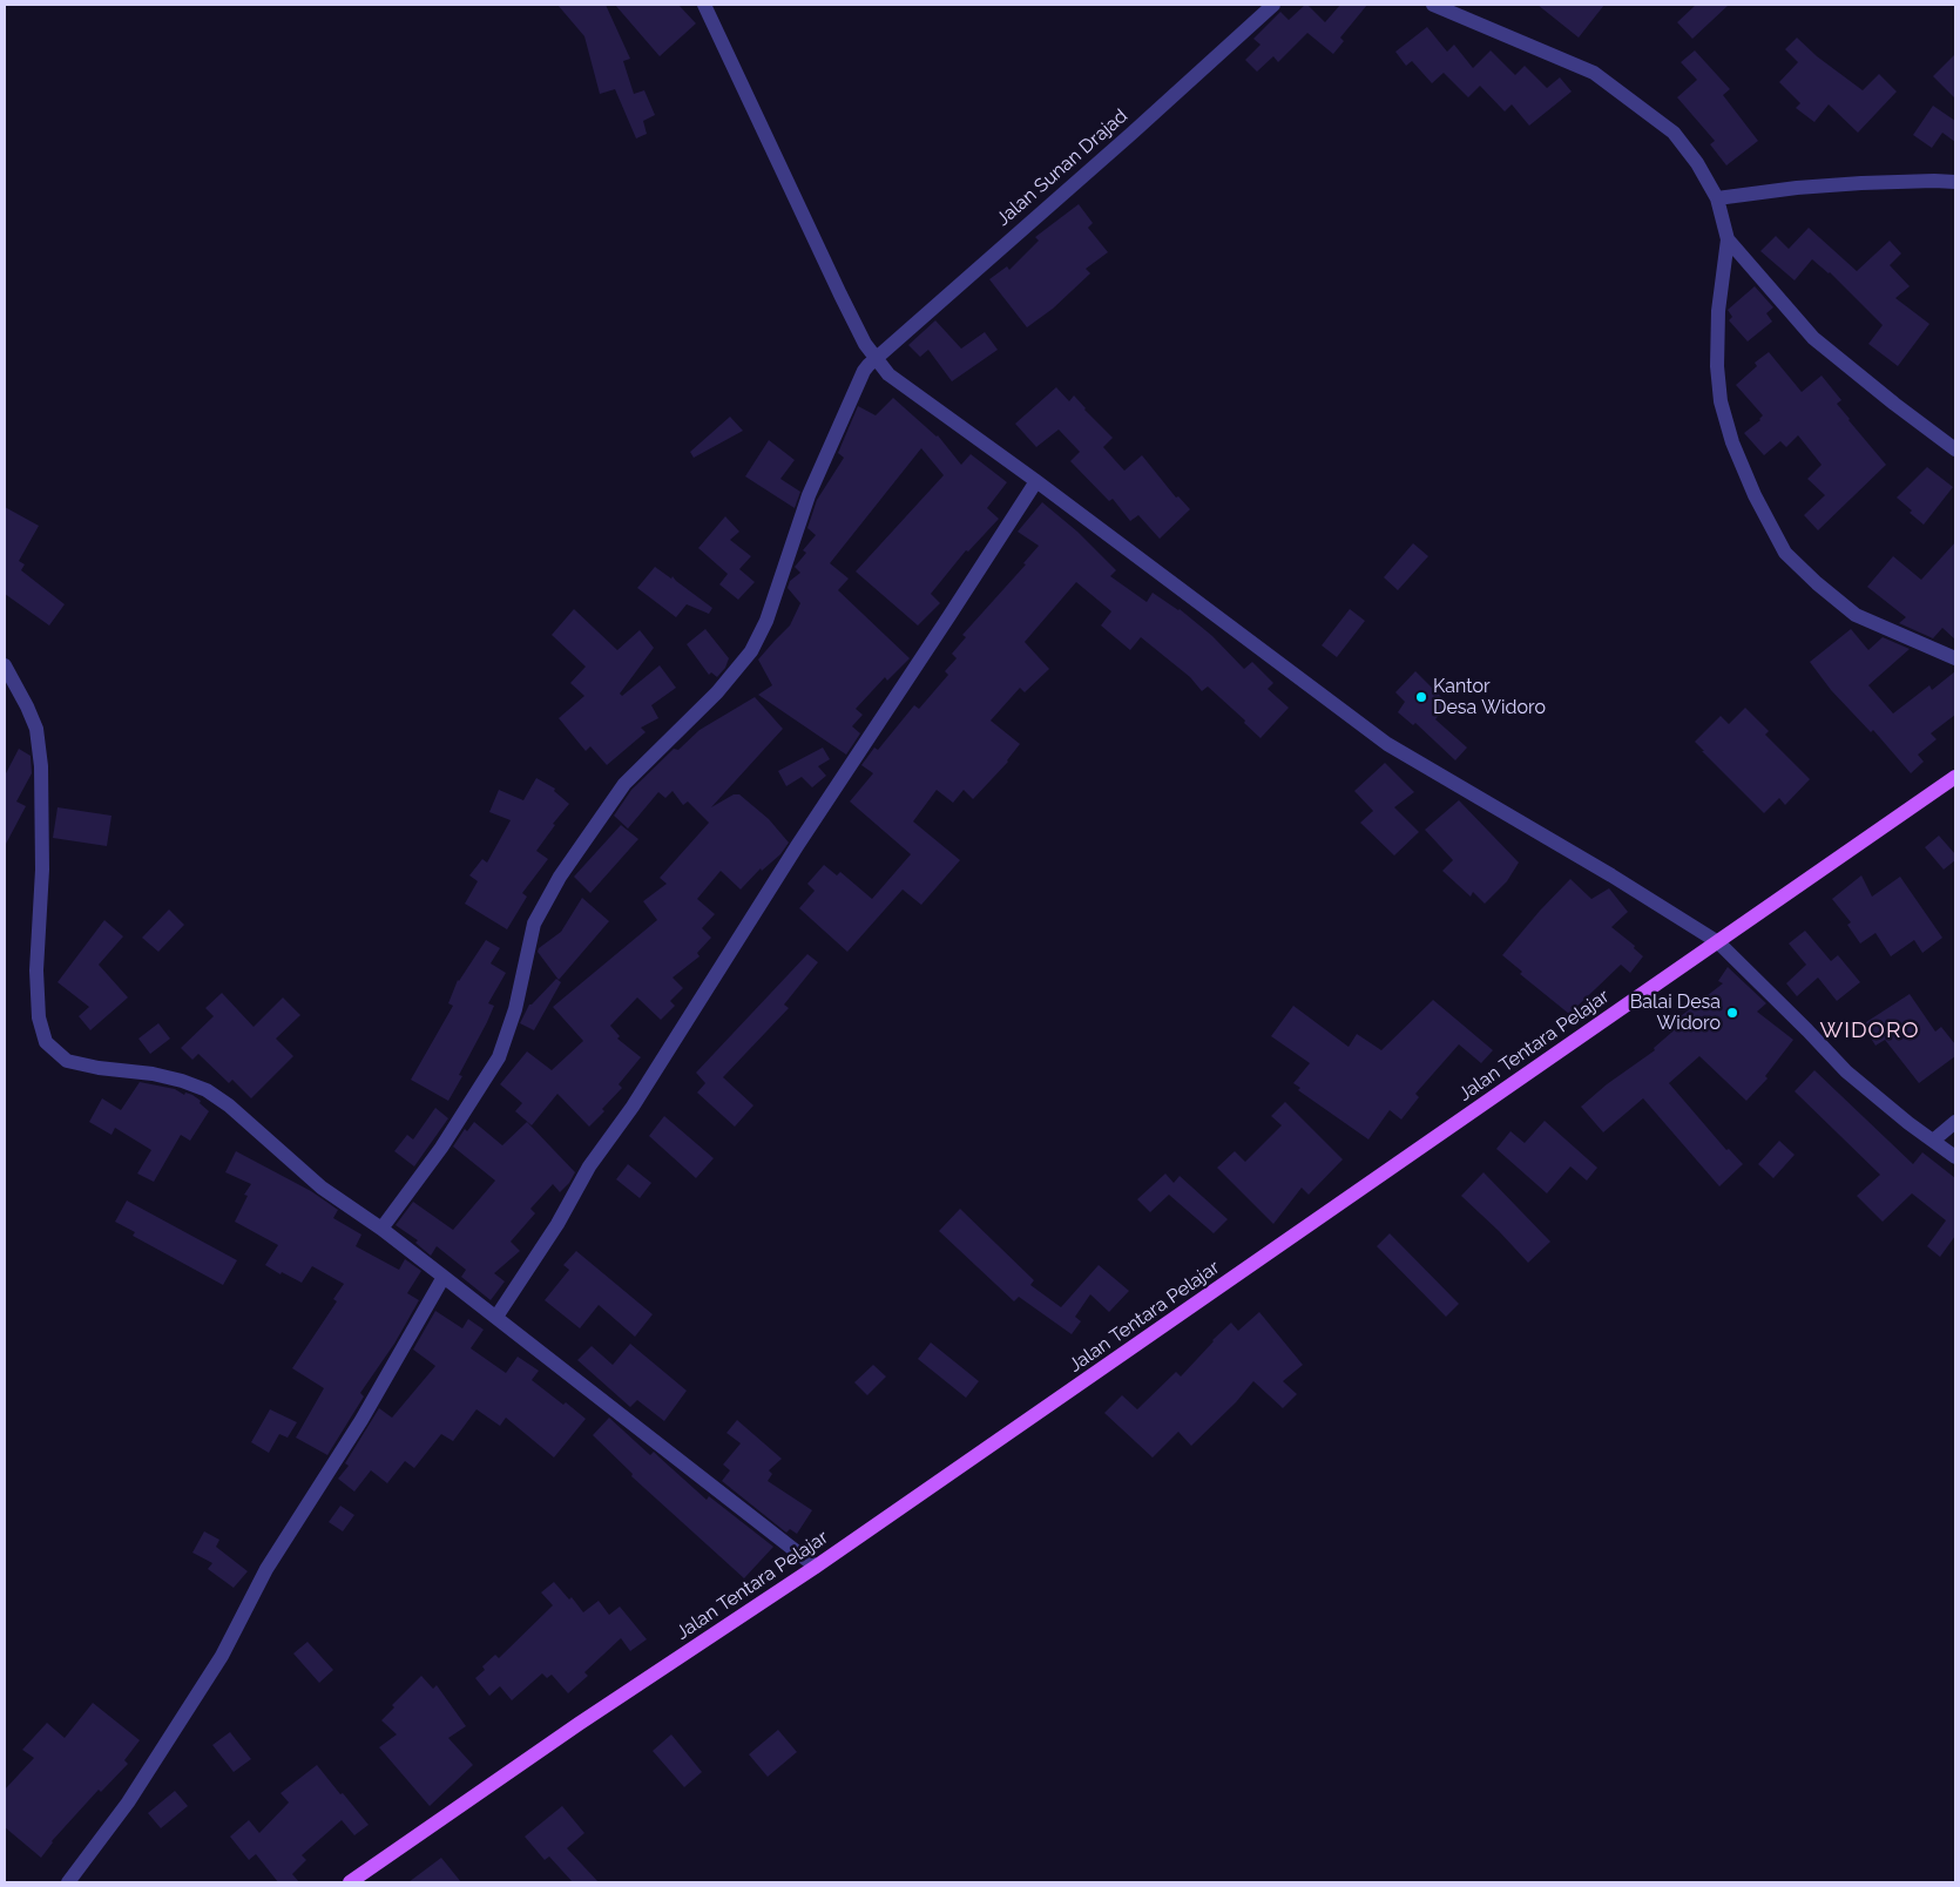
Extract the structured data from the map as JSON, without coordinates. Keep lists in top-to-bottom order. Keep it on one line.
{"streets":{"main road":["Jalan Tentara Pelajar"],"street":["Jalan Sunan Drajad"]},"districts":["WIDORO"],"places":["Kantor Desa Widoro","Balai Desa Widoro"]}
